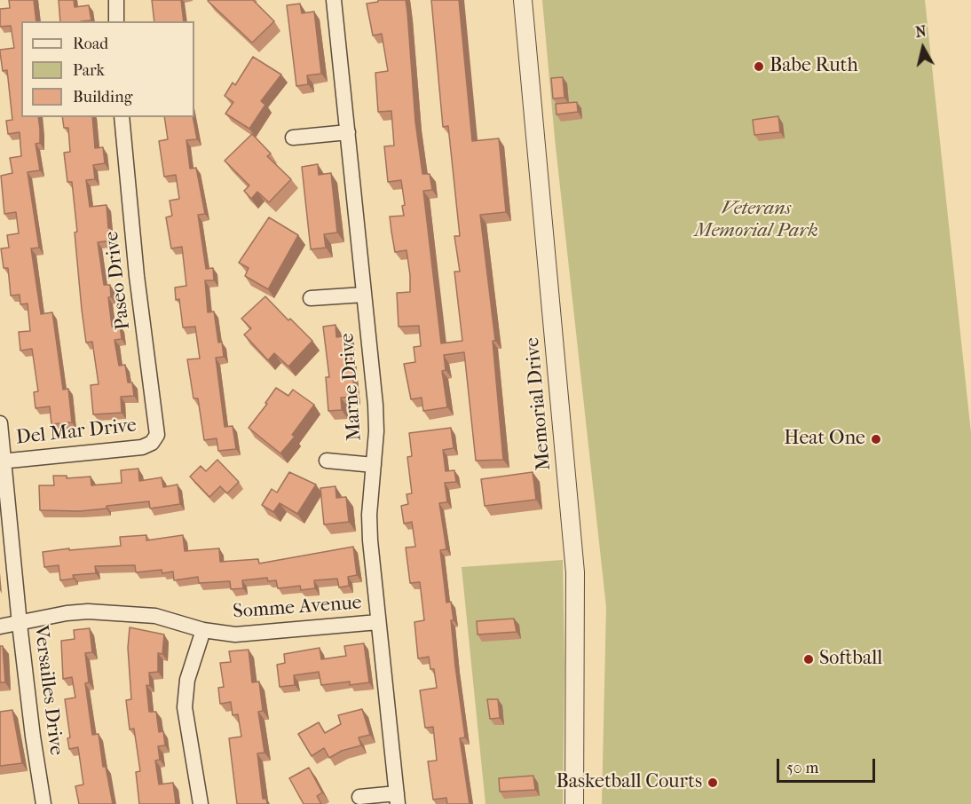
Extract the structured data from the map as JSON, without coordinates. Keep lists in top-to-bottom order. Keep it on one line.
{"streets":{"street":["Paseo Drive","Marne Drive","Memorial Drive","Del Mar Drive","Somme Avenue","Versailles Drive"]},"crossings":[["Paseo Drive","Del Mar Drive"],["Marne Drive","Somme Avenue"],["Del Mar Drive","Versailles Drive"],["Somme Avenue","Versailles Drive"]],"parks":["Veterans Memorial Park"],"places":["Babe Ruth","Heat One","Softball","Basketball Courts"],"legend":["Road","Park","Building"],"scale_bar":"50 m","north":"top"}
